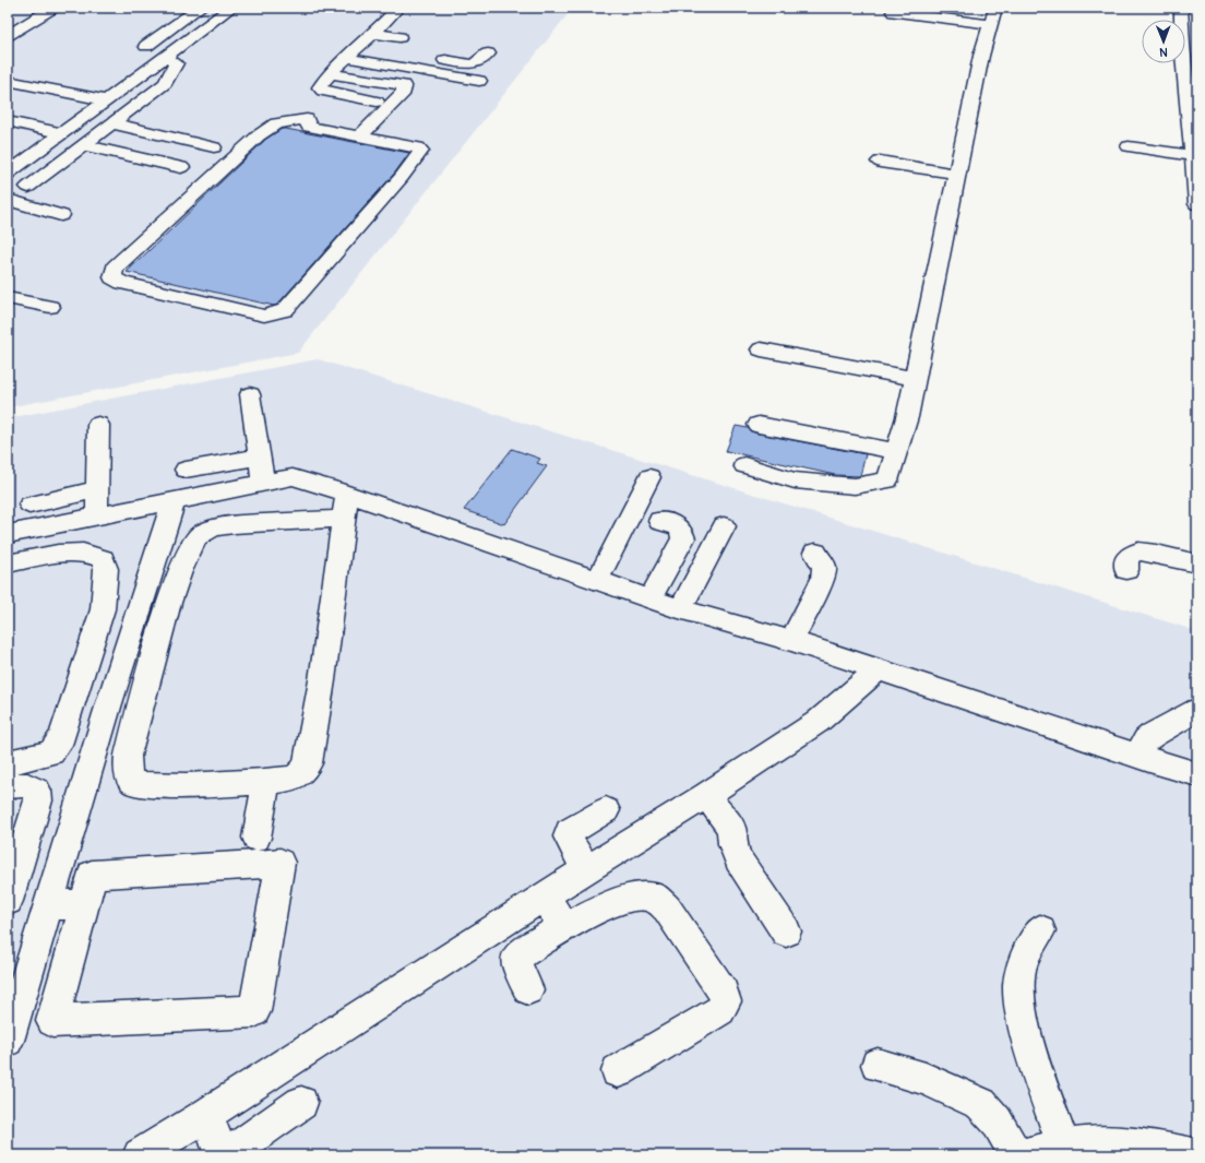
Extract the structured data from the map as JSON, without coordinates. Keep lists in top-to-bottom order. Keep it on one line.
{"north":"bottom"}
